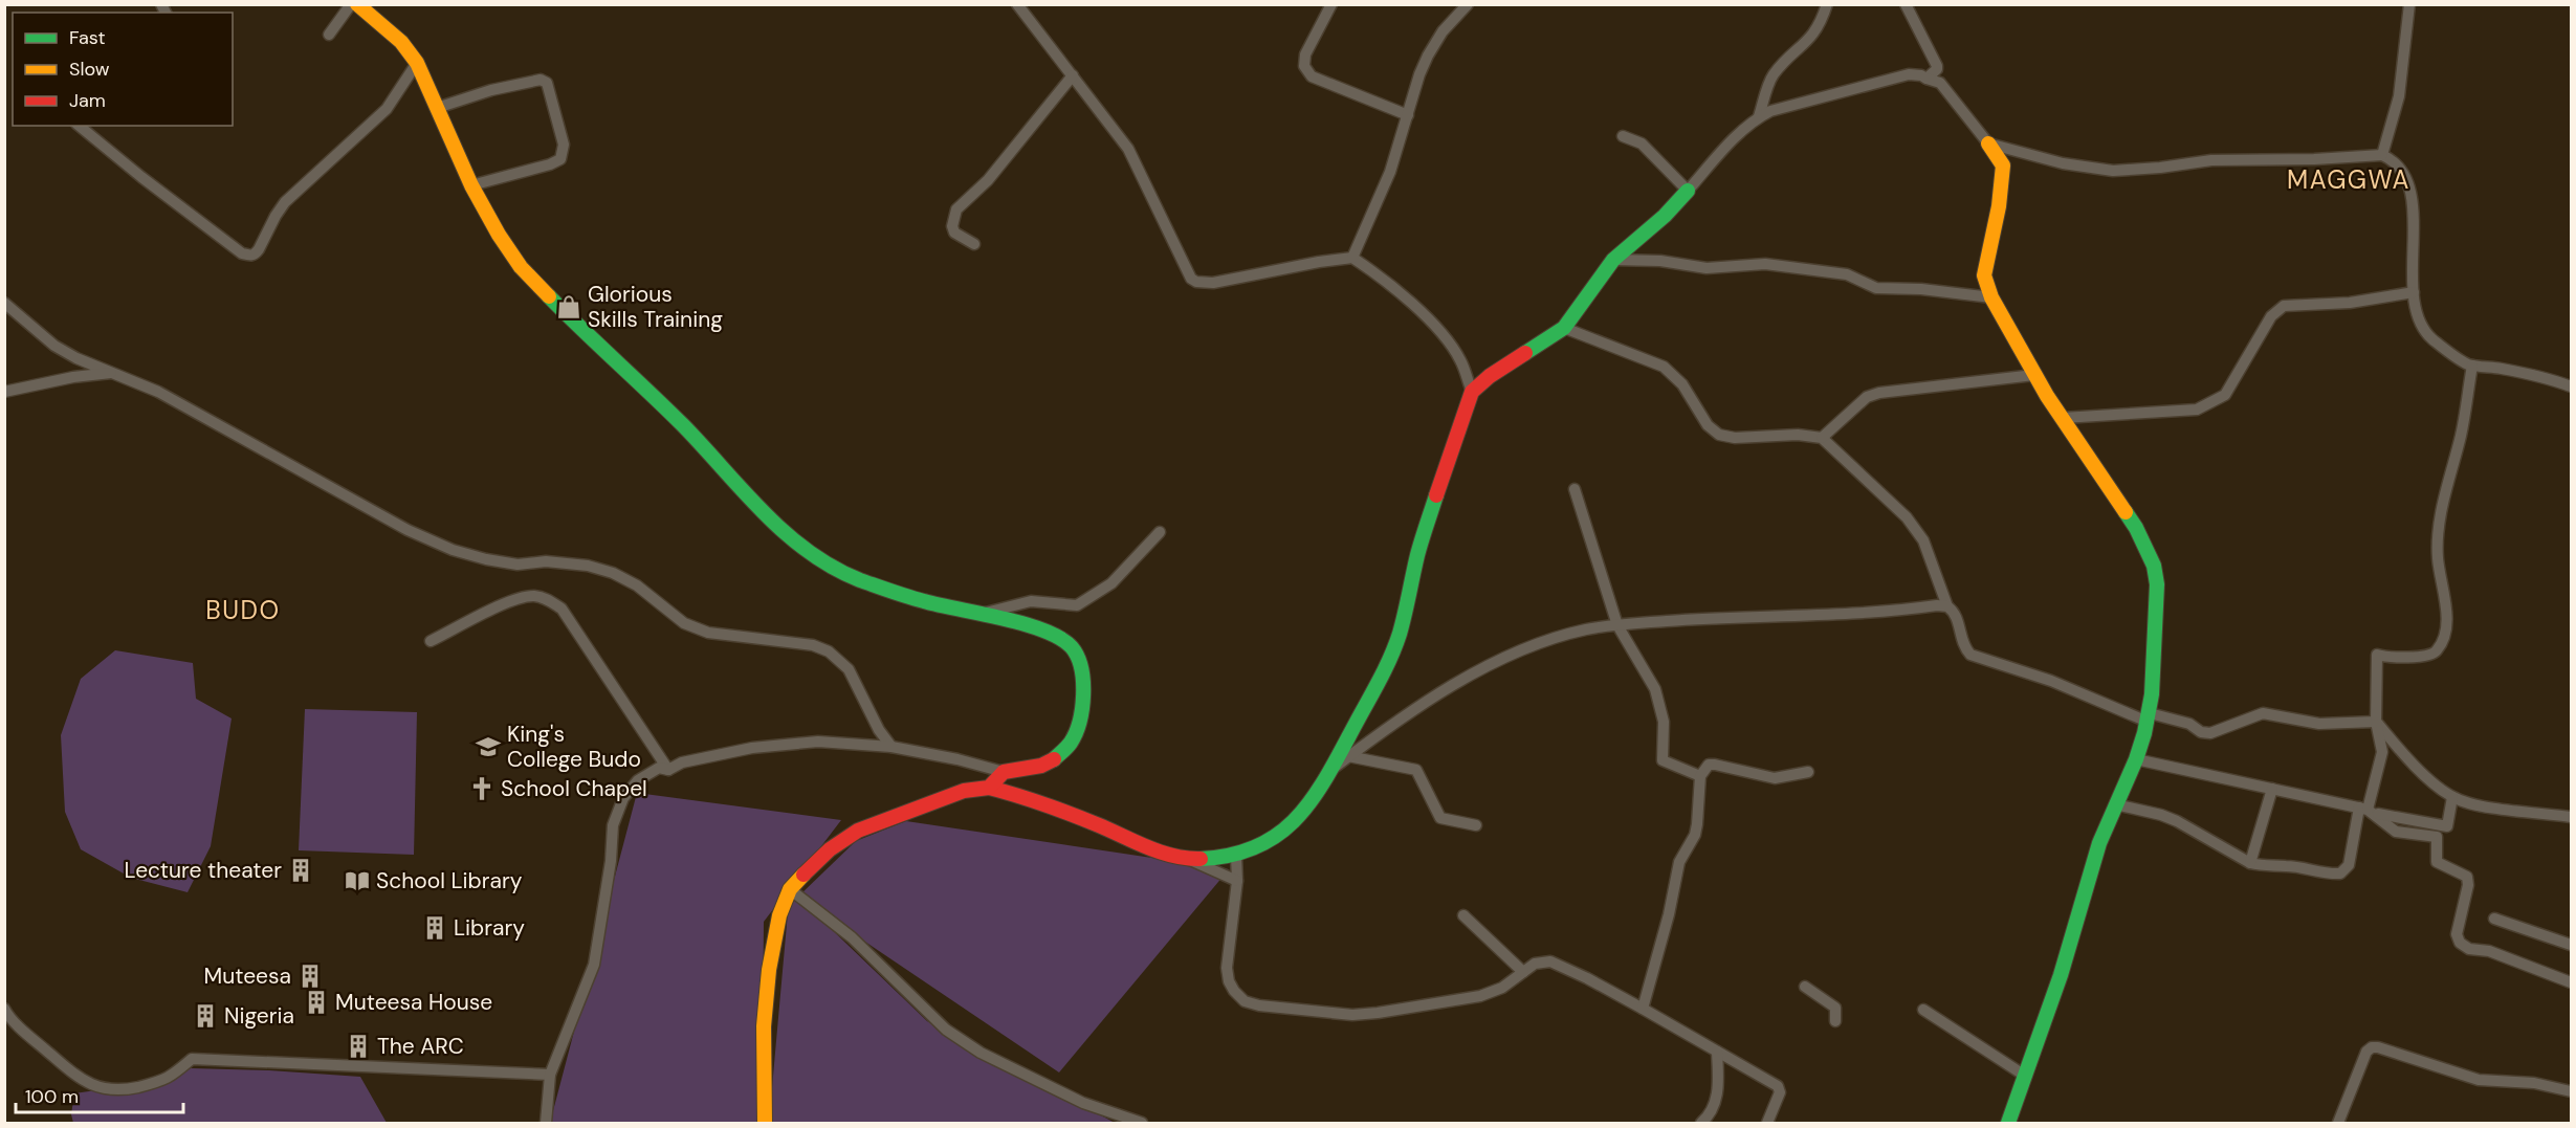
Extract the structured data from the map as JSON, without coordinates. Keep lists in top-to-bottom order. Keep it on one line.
{"districts":["MAGGWA","BUDO"],"places":{"shop":["Glorious Skills Training"],"school or university":["King's College Budo"],"church":["School Chapel"],"building":["Lecture theater","Library","Muteesa","Muteesa House","Nigeria","The ARC"],"library":["School Library"]},"legend":["Fast","Slow","Jam"],"scale_bar":"100 m"}
